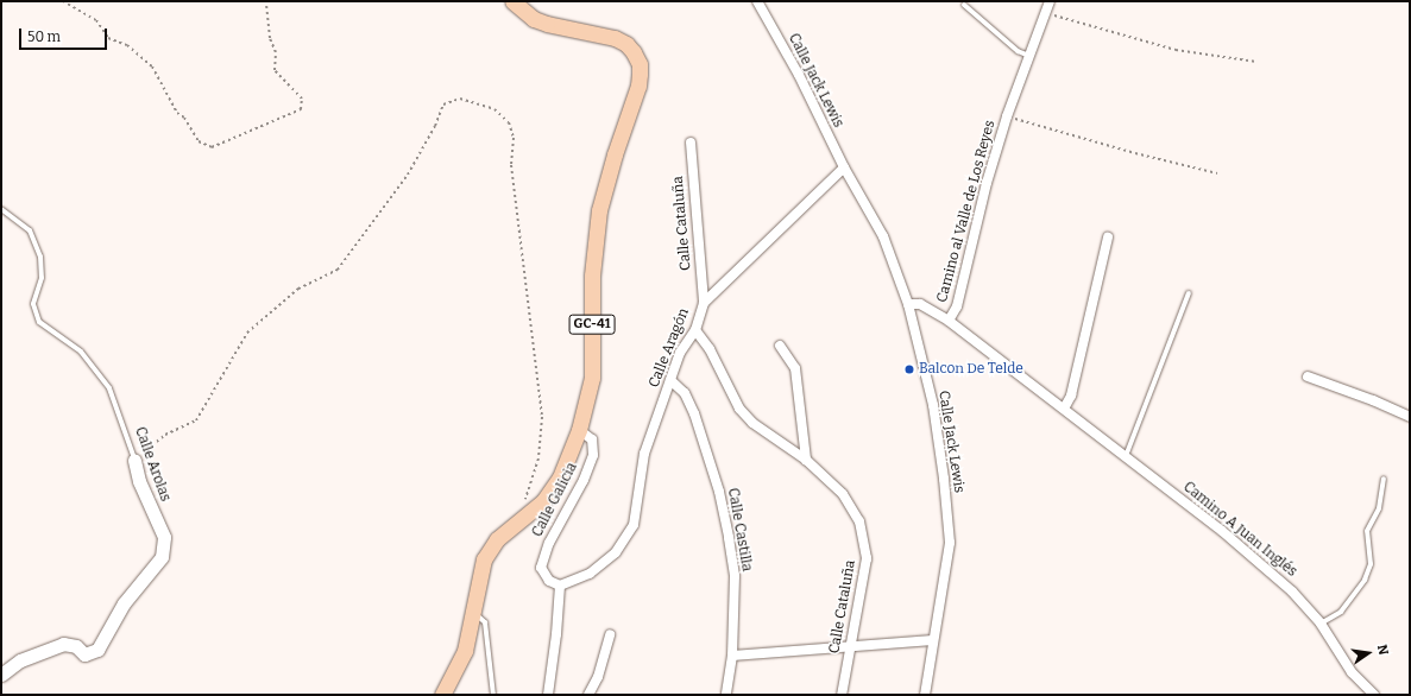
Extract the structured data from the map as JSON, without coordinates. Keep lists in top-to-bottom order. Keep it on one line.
{"streets":{"main road":["GC-41"],"street":["Calle Jack Lewis","Camino al Valle de Los Reyes","Calle Cataluña","Calle Aragón","Calle Arolas","Calle Galicia","Calle Castilla","Camino A Juan Inglés"]},"crossings":[["Calle Jack Lewis","Calle Aragón"],["Calle Jack Lewis","Camino A Juan Inglés"],["Camino al Valle de Los Reyes","Camino A Juan Inglés"],["Calle Cataluña","Calle Aragón"],["GC-41","Calle Galicia"],["Calle Aragón","Calle Galicia"],["Calle Aragón","Calle Castilla"]],"places":["Balcon De Telde"],"scale_bar":"50 m","north":"right"}
